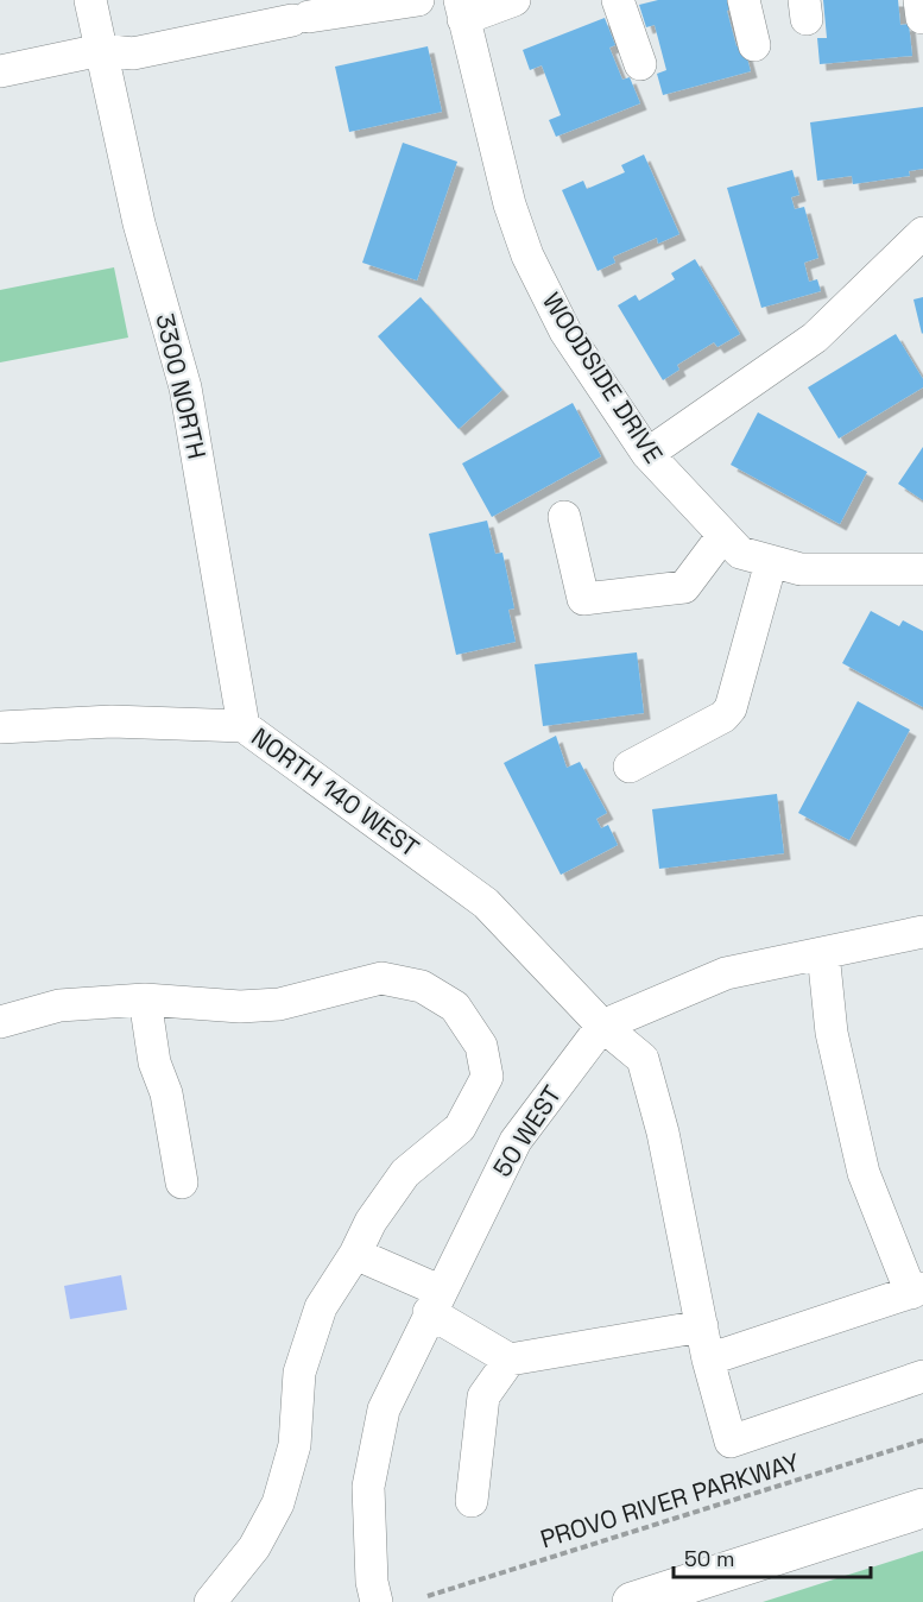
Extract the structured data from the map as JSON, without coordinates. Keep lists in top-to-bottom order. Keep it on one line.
{"streets":{"street":["WOODSIDE DRIVE","3300 NORTH","NORTH 140 WEST","50 WEST"],"path":["PROVO RIVER PARKWAY"]},"crossings":[["3300 NORTH","NORTH 140 WEST"],["NORTH 140 WEST","50 WEST"]],"scale_bar":"50 m"}
